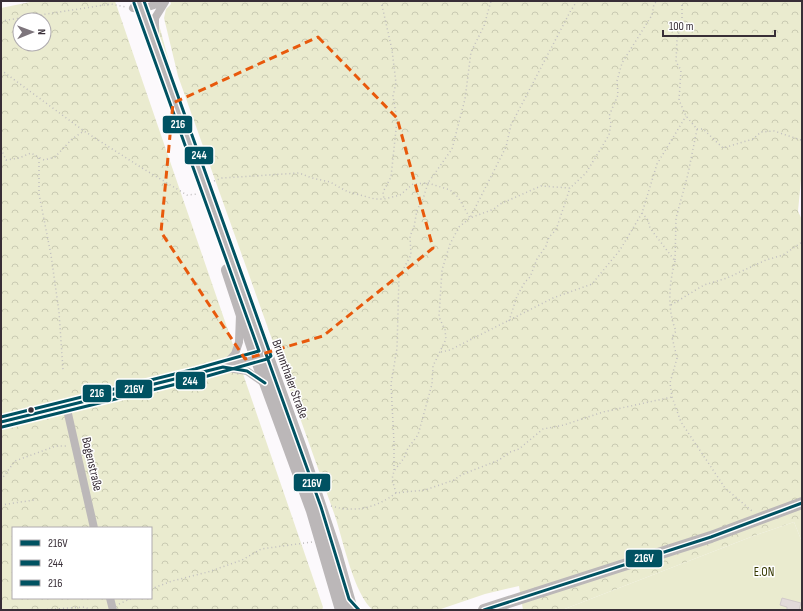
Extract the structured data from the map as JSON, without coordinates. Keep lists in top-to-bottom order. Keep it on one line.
{"streets":{"main road":["Brunnthaler Straße"],"street":["Bogenstraße"]},"parks":["E.ON"],"lines":["transit line 244","transit line 216","transit line 216V"],"legend":["216V","244","216"],"scale_bar":"100 m","north":"right"}
